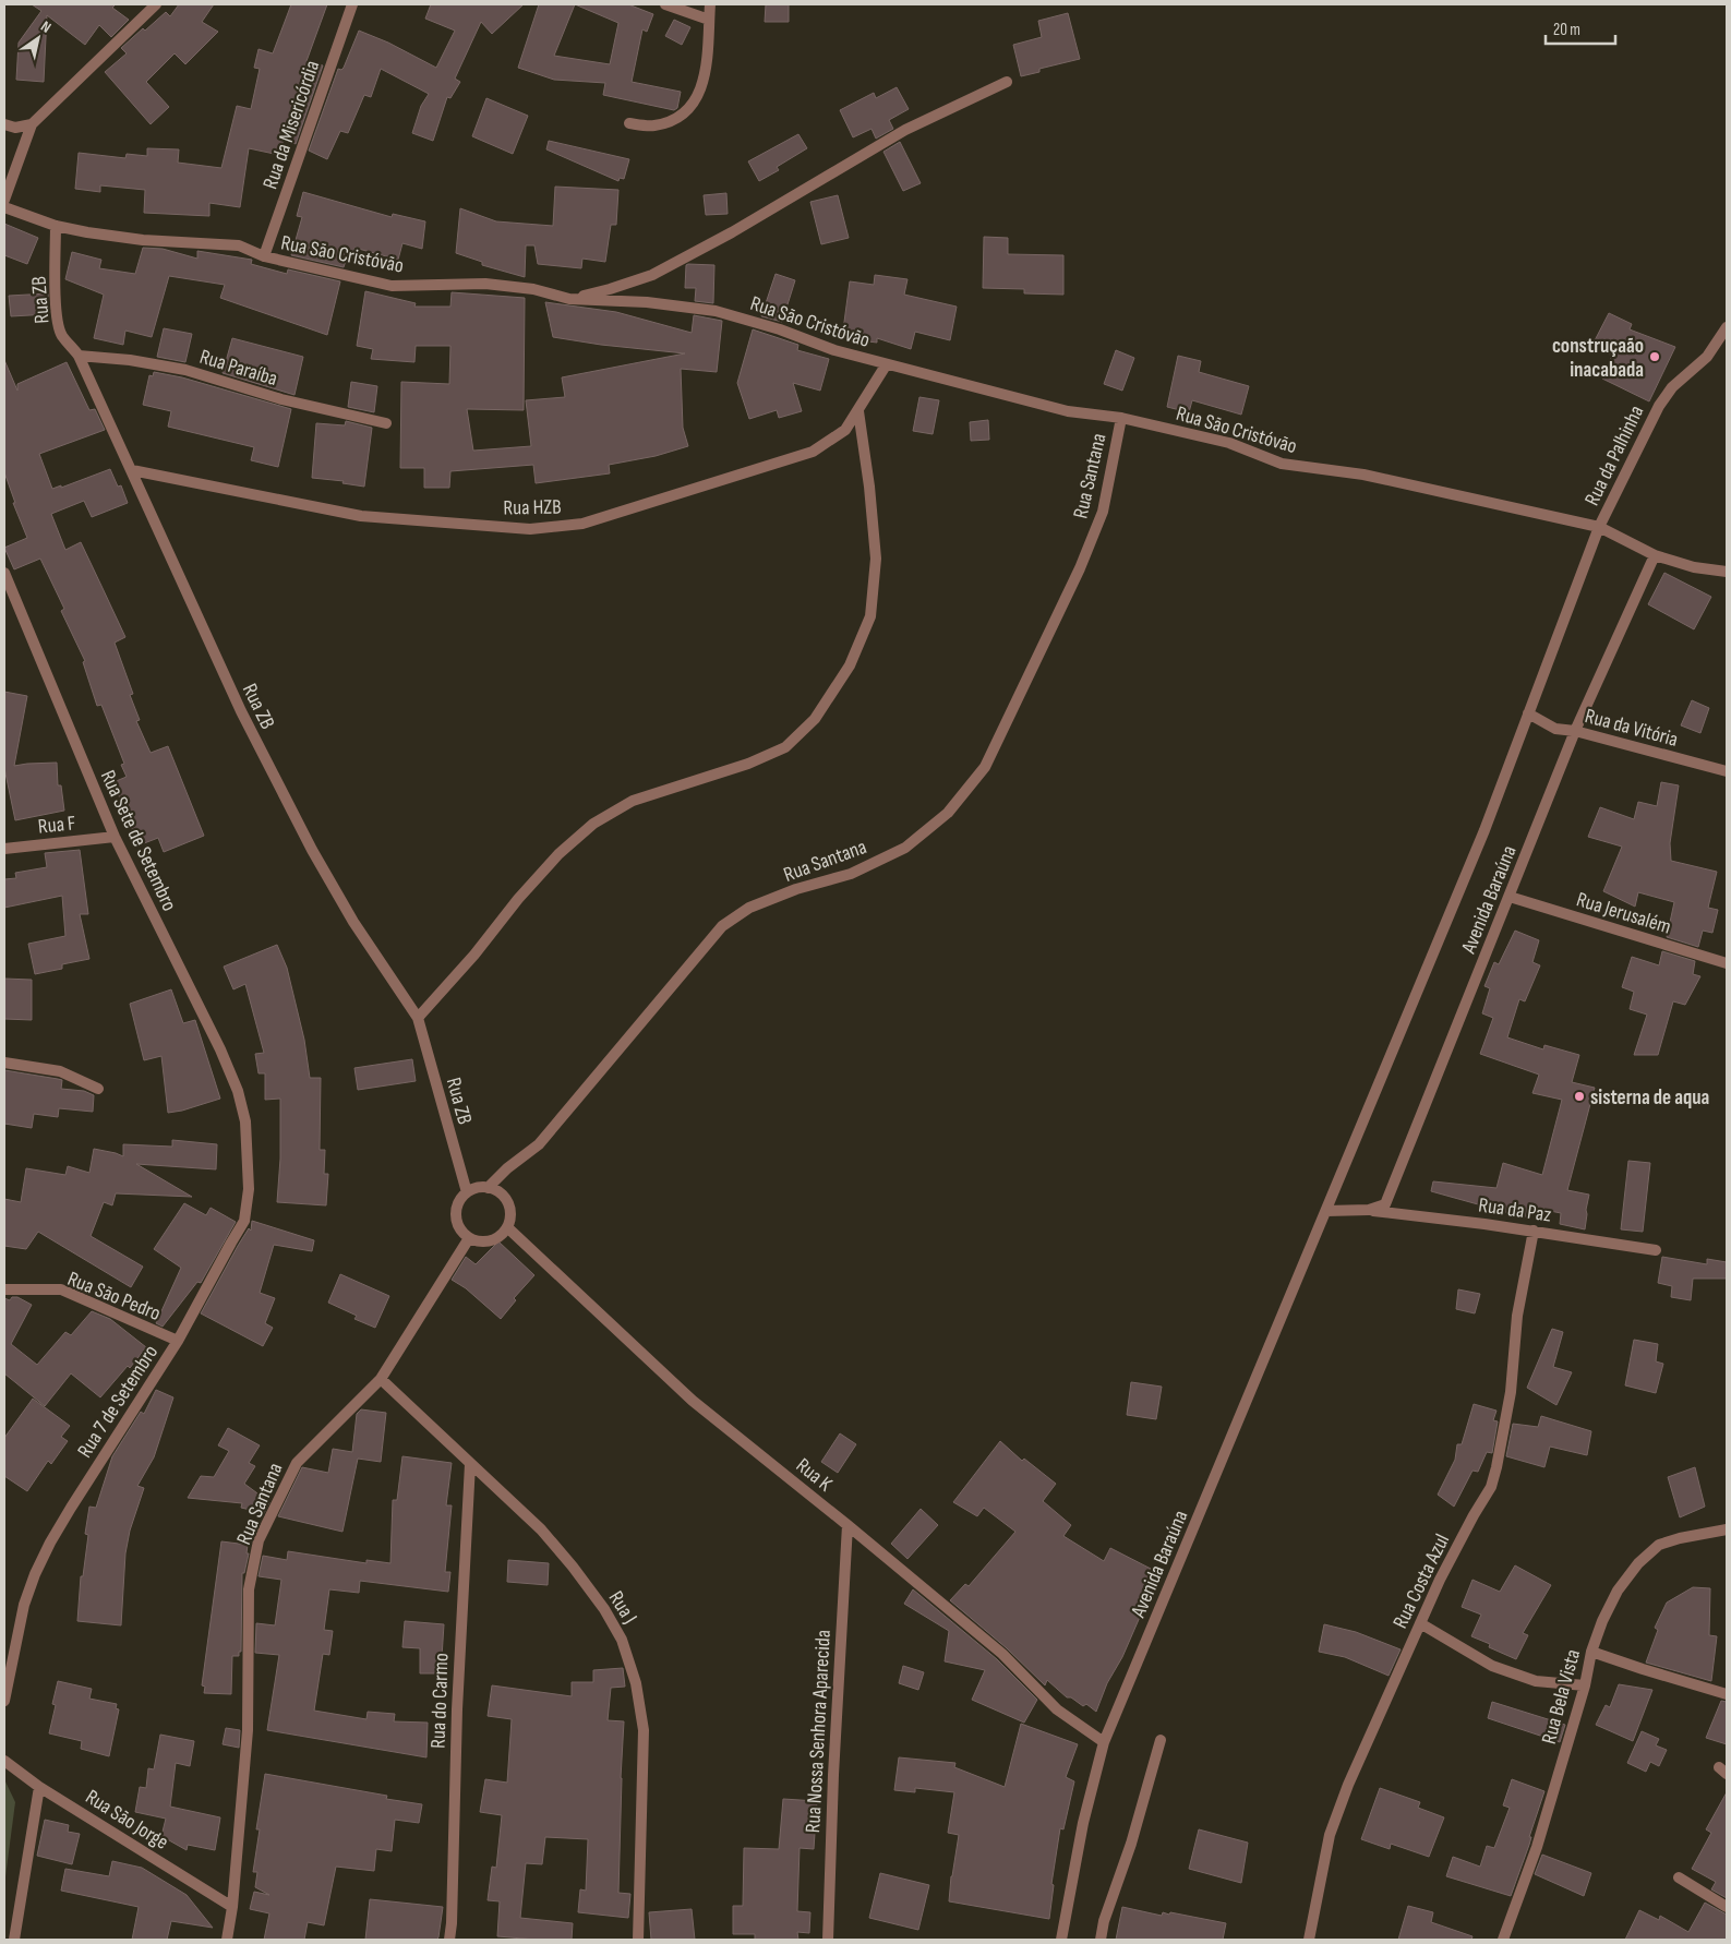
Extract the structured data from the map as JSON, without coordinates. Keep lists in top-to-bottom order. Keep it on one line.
{"streets":{"street":["Rua da Misericórdia","Rua São Cristóvão","Rua ZB","Rua Paraíba","Rua da Palhinha","Rua Santana","Rua HZB","Rua da Vitória","Rua F","Rua Sete de Setembro","Avenida Baraúna","Rua Jerusalém","Rua da Paz","Rua São Pedro","Rua 7 de Setembro","Rua K","Rua Costa Azul","Rua J","Rua Bela Vista","Rua do Carmo","Rua Nossa Senhora Aparecida","Rua São Jorge"]},"crossings":[["Rua da Misericórdia","Rua São Cristóvão"],["Rua São Cristóvão","Rua ZB"],["Rua São Cristóvão","Rua da Palhinha"],["Rua São Cristóvão","Rua Santana"],["Rua São Cristóvão","Rua HZB"],["Rua São Cristóvão","Avenida Baraúna"],["Rua ZB","Rua Paraíba"],["Rua ZB","Rua Santana"],["Rua ZB","Rua HZB"],["Rua ZB","Rua K"],["Rua da Palhinha","Avenida Baraúna"],["Rua Santana","Rua K"],["Rua Santana","Rua J"],["Rua Santana","Rua São Jorge"],["Rua da Vitória","Avenida Baraúna"],["Rua F","Rua Sete de Setembro"],["Rua Sete de Setembro","Rua 7 de Setembro"],["Avenida Baraúna","Rua Jerusalém"],["Avenida Baraúna","Rua da Paz"],["Avenida Baraúna","Rua K"],["Rua da Paz","Rua Costa Azul"],["Rua São Pedro","Rua 7 de Setembro"],["Rua K","Rua Nossa Senhora Aparecida"],["Rua J","Rua do Carmo"]],"places":["construçaão inacabada","sisterna de aqua"],"scale_bar":"20 m","north":"top right"}
